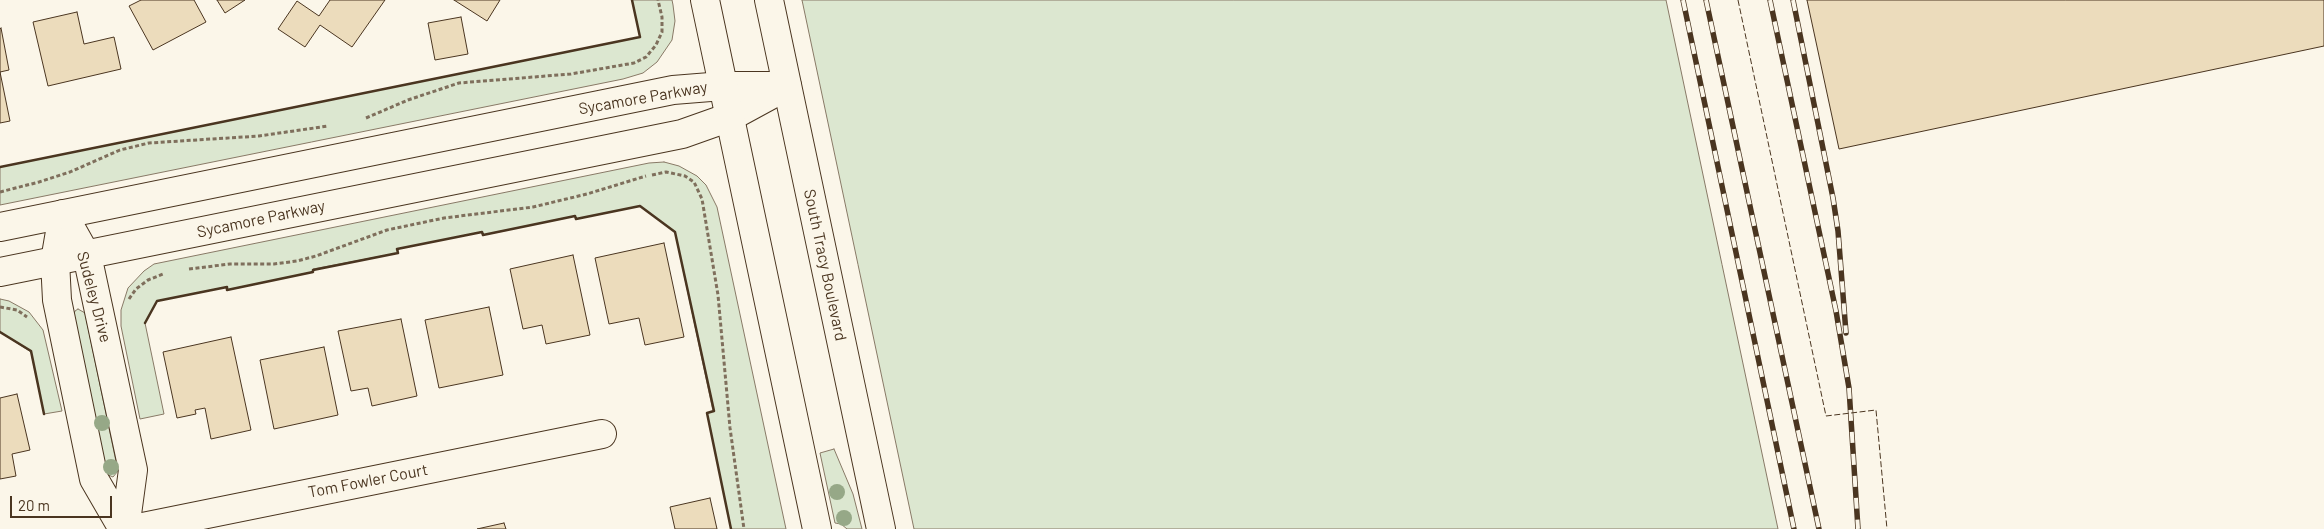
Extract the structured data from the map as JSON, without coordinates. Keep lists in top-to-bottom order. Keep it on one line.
{"streets":{"main road":["Sycamore Parkway","South Tracy Boulevard","Sudeley Drive","Tom Fowler Court"]},"crossings":[["Sycamore Parkway","South Tracy Boulevard"],["Sycamore Parkway","Sudeley Drive"]],"scale_bar":"20 m"}
